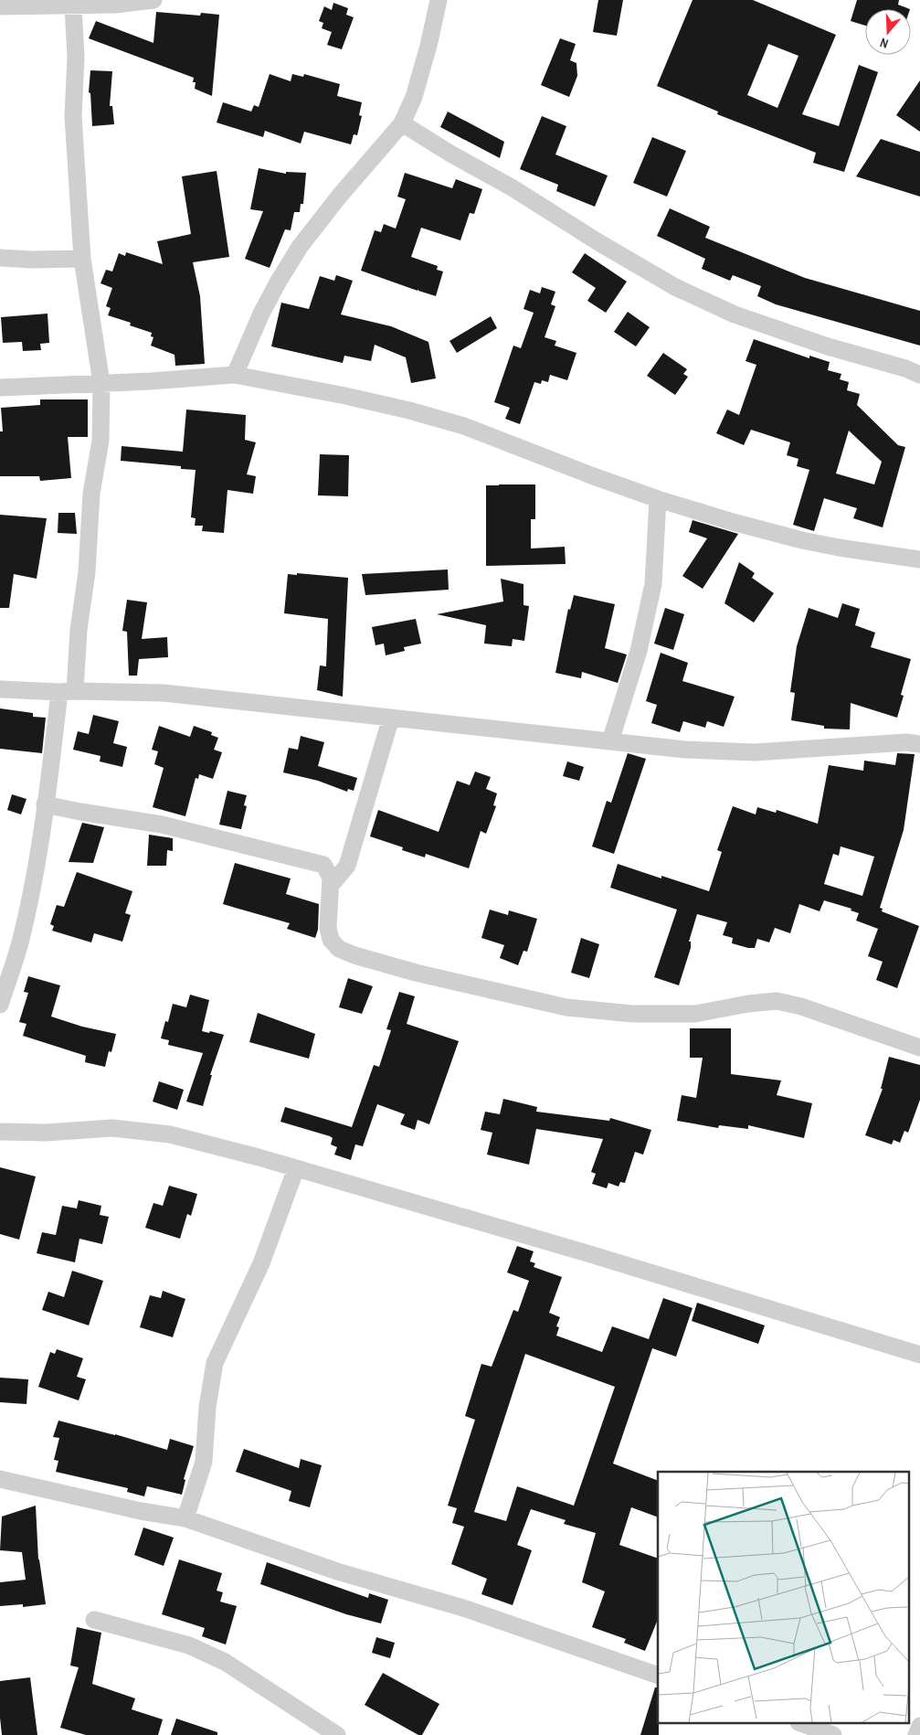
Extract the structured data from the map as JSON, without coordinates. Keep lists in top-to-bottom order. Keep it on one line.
{"north":"bottom"}
